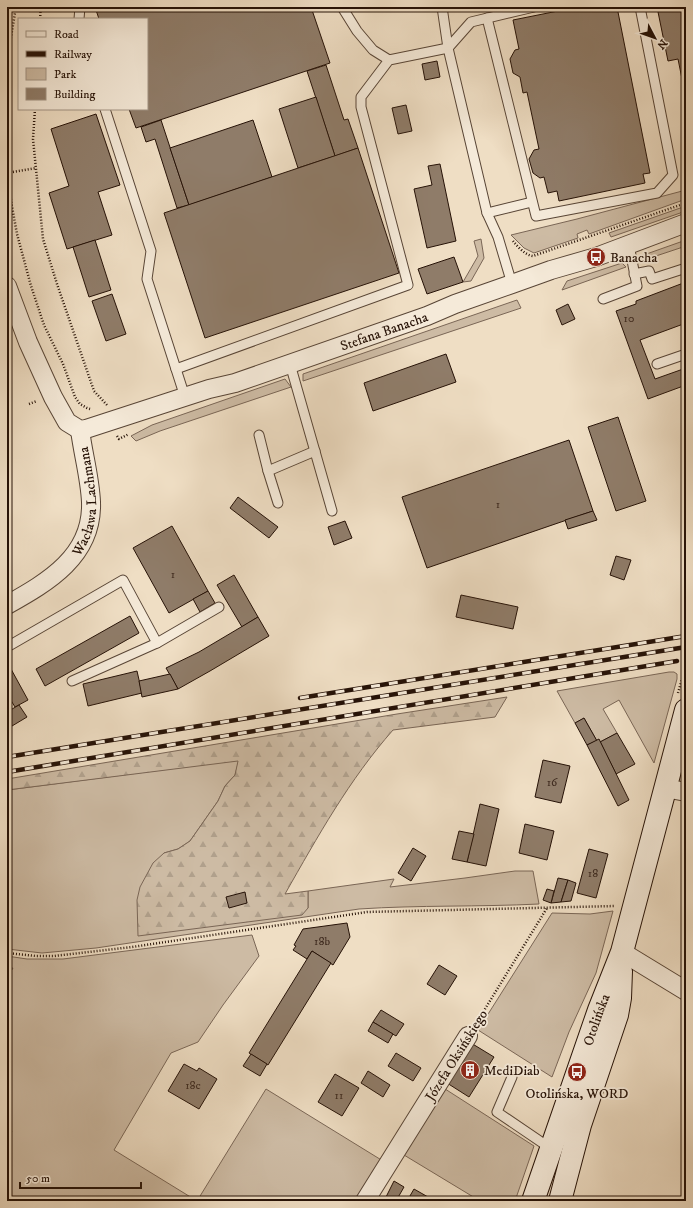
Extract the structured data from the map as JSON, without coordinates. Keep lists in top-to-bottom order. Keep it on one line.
{"streets":{"main road":["Otolińska"],"street":["Stefana Banacha","Wacława Lachmana","Józefa Oksińskiego"]},"crossings":[["Stefana Banacha","Wacława Lachmana"]],"places":{"bus stop":["Banacha","Otolińska, WORD"],"building":["MediDiab"]},"house_numbers":["10","1","1","16","18","18b","18c","11"],"legend":["Road","Railway","Park","Building"],"scale_bar":"50 m","north":"bottom right"}
